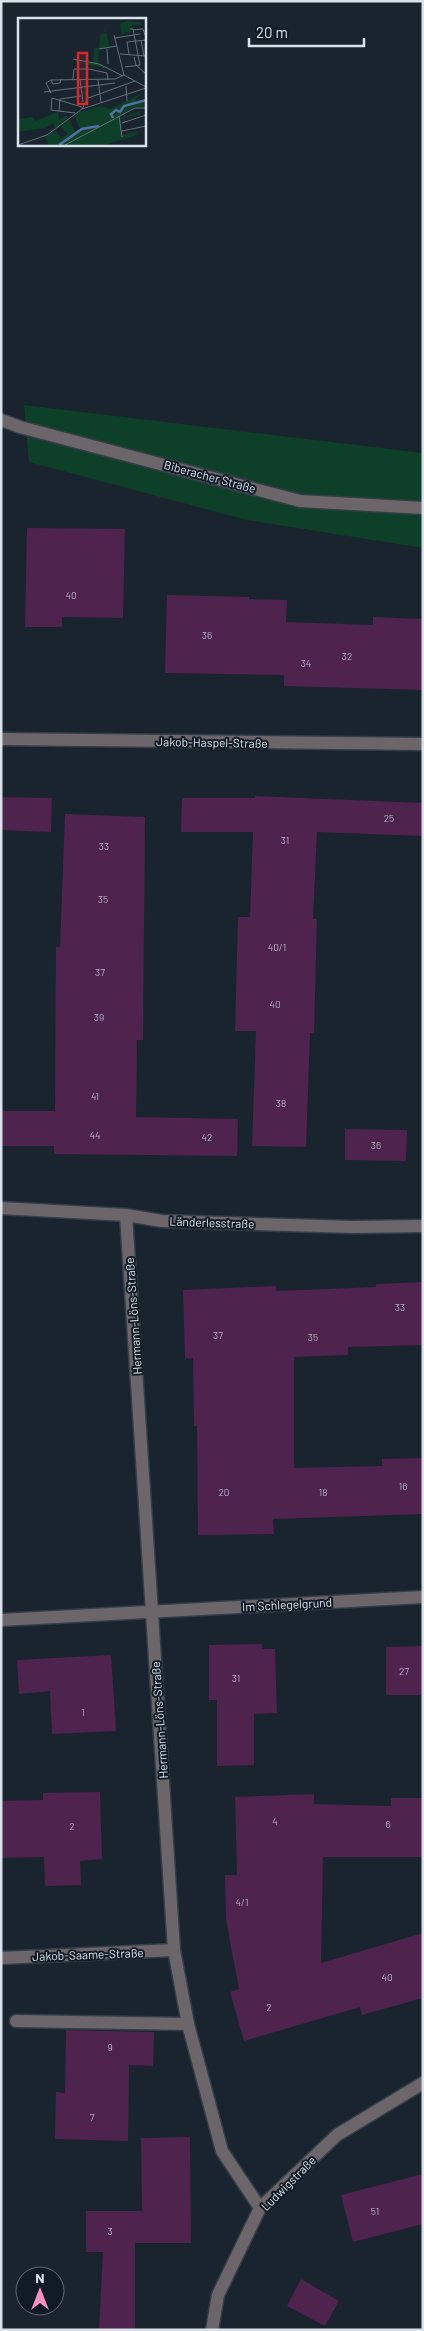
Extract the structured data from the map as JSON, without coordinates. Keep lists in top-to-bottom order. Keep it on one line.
{"streets":{"street":["Biberacher Straße","Jakob-Haspel-Straße","Länderlesstraße","Hermann-Löns-Straße","Im Schlegelgrund","Jakob-Saame-Straße","Ludwigstraße"]},"crossings":[["Länderlesstraße","Hermann-Löns-Straße"],["Hermann-Löns-Straße","Im Schlegelgrund"],["Hermann-Löns-Straße","Jakob-Saame-Straße"],["Hermann-Löns-Straße","Ludwigstraße"]],"house_numbers":["40","36","32","34","25","31","33","35","40/1","37","40","39","41","38","44","42","36","33","37","35","16","20","18","27","31","1","4","6","2","4/1","40","2","9","7","51","3"],"scale_bar":"20 m","north":"top"}
